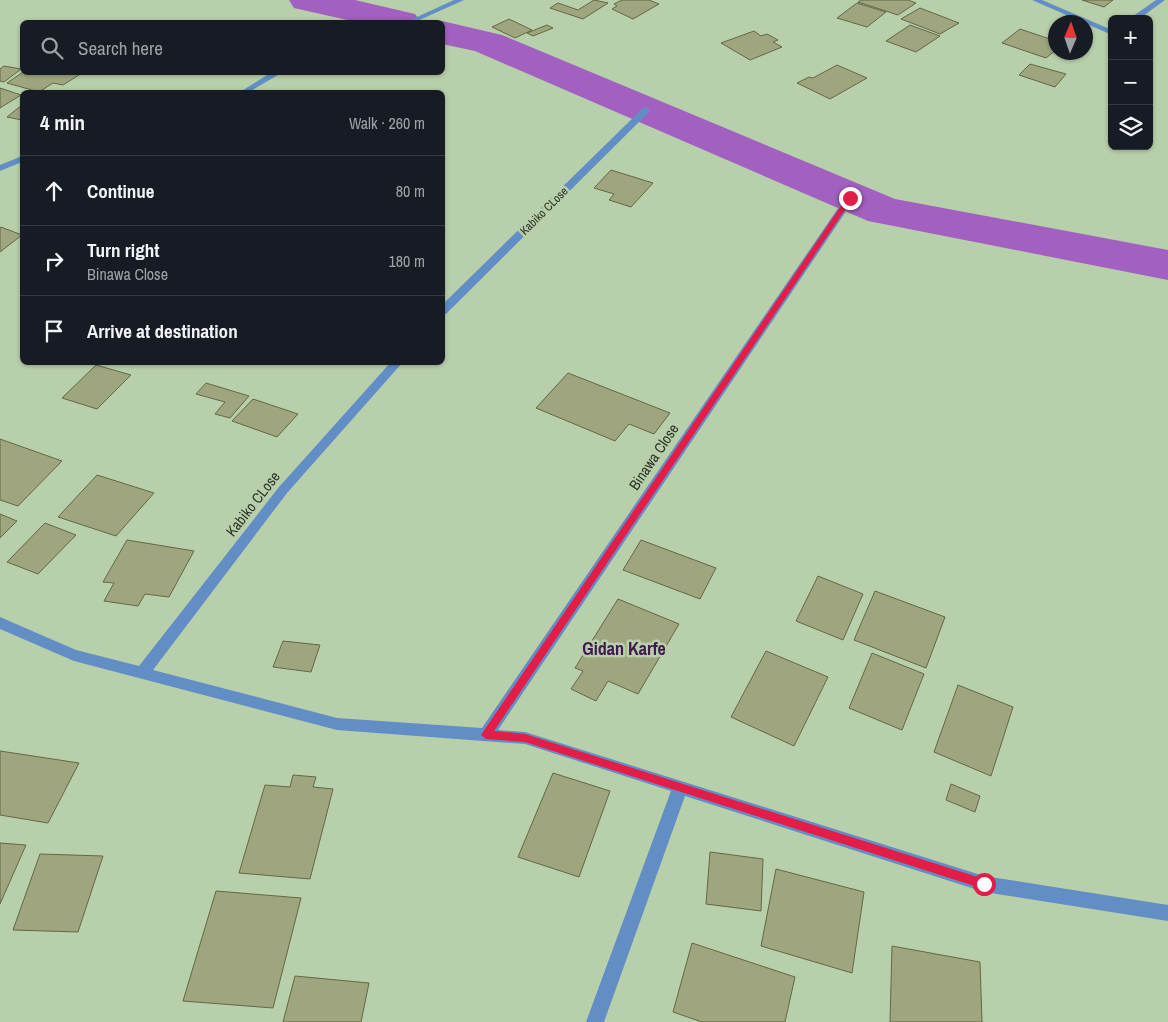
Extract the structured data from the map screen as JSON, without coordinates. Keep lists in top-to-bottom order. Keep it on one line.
{"streets":{"street":["Kabiko CLose","Binawa Close"]},"districts":["Gidan Karfe"],"north":"top","page":{"map_buttons":["+","−"],"search":"Search here","heading":["4 min","Walk · 260 m"],"list":[["Continue","80 m"],["Turn right","Binawa Close","180 m"],"Arrive at destination"]}}
